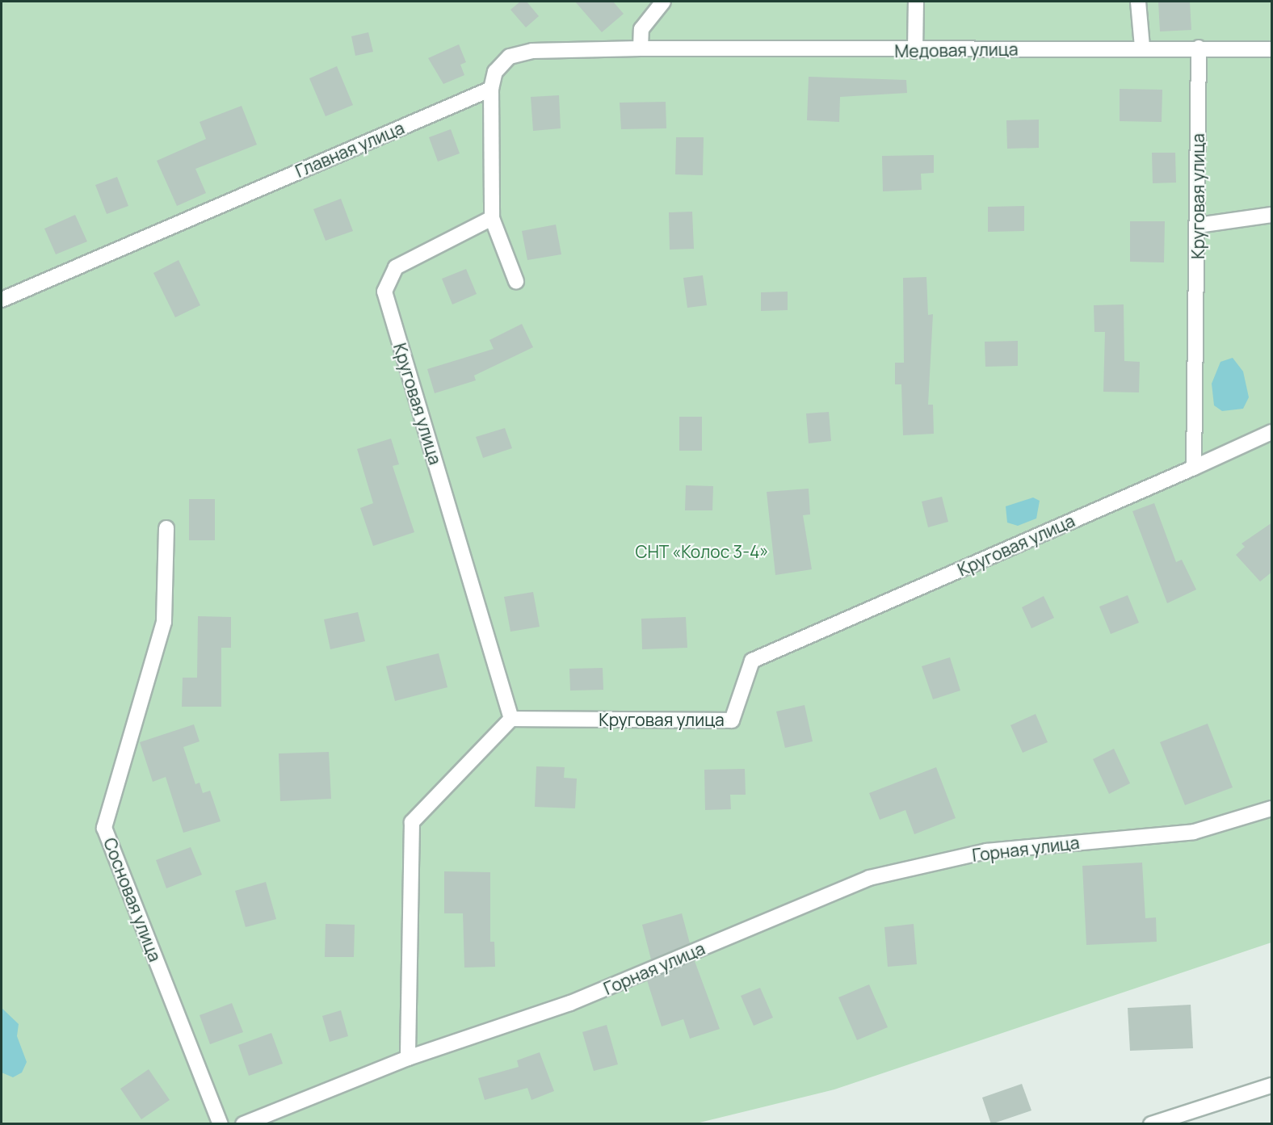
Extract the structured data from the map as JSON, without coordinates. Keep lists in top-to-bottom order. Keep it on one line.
{"streets":{"street":["Медовая улица","Главная улица","Круговая улица","Горная улица","Сосновая улица"]},"crossings":[["Медовая улица","Круговая улица"]],"parks":["СНТ «Колос 3-4»"]}
